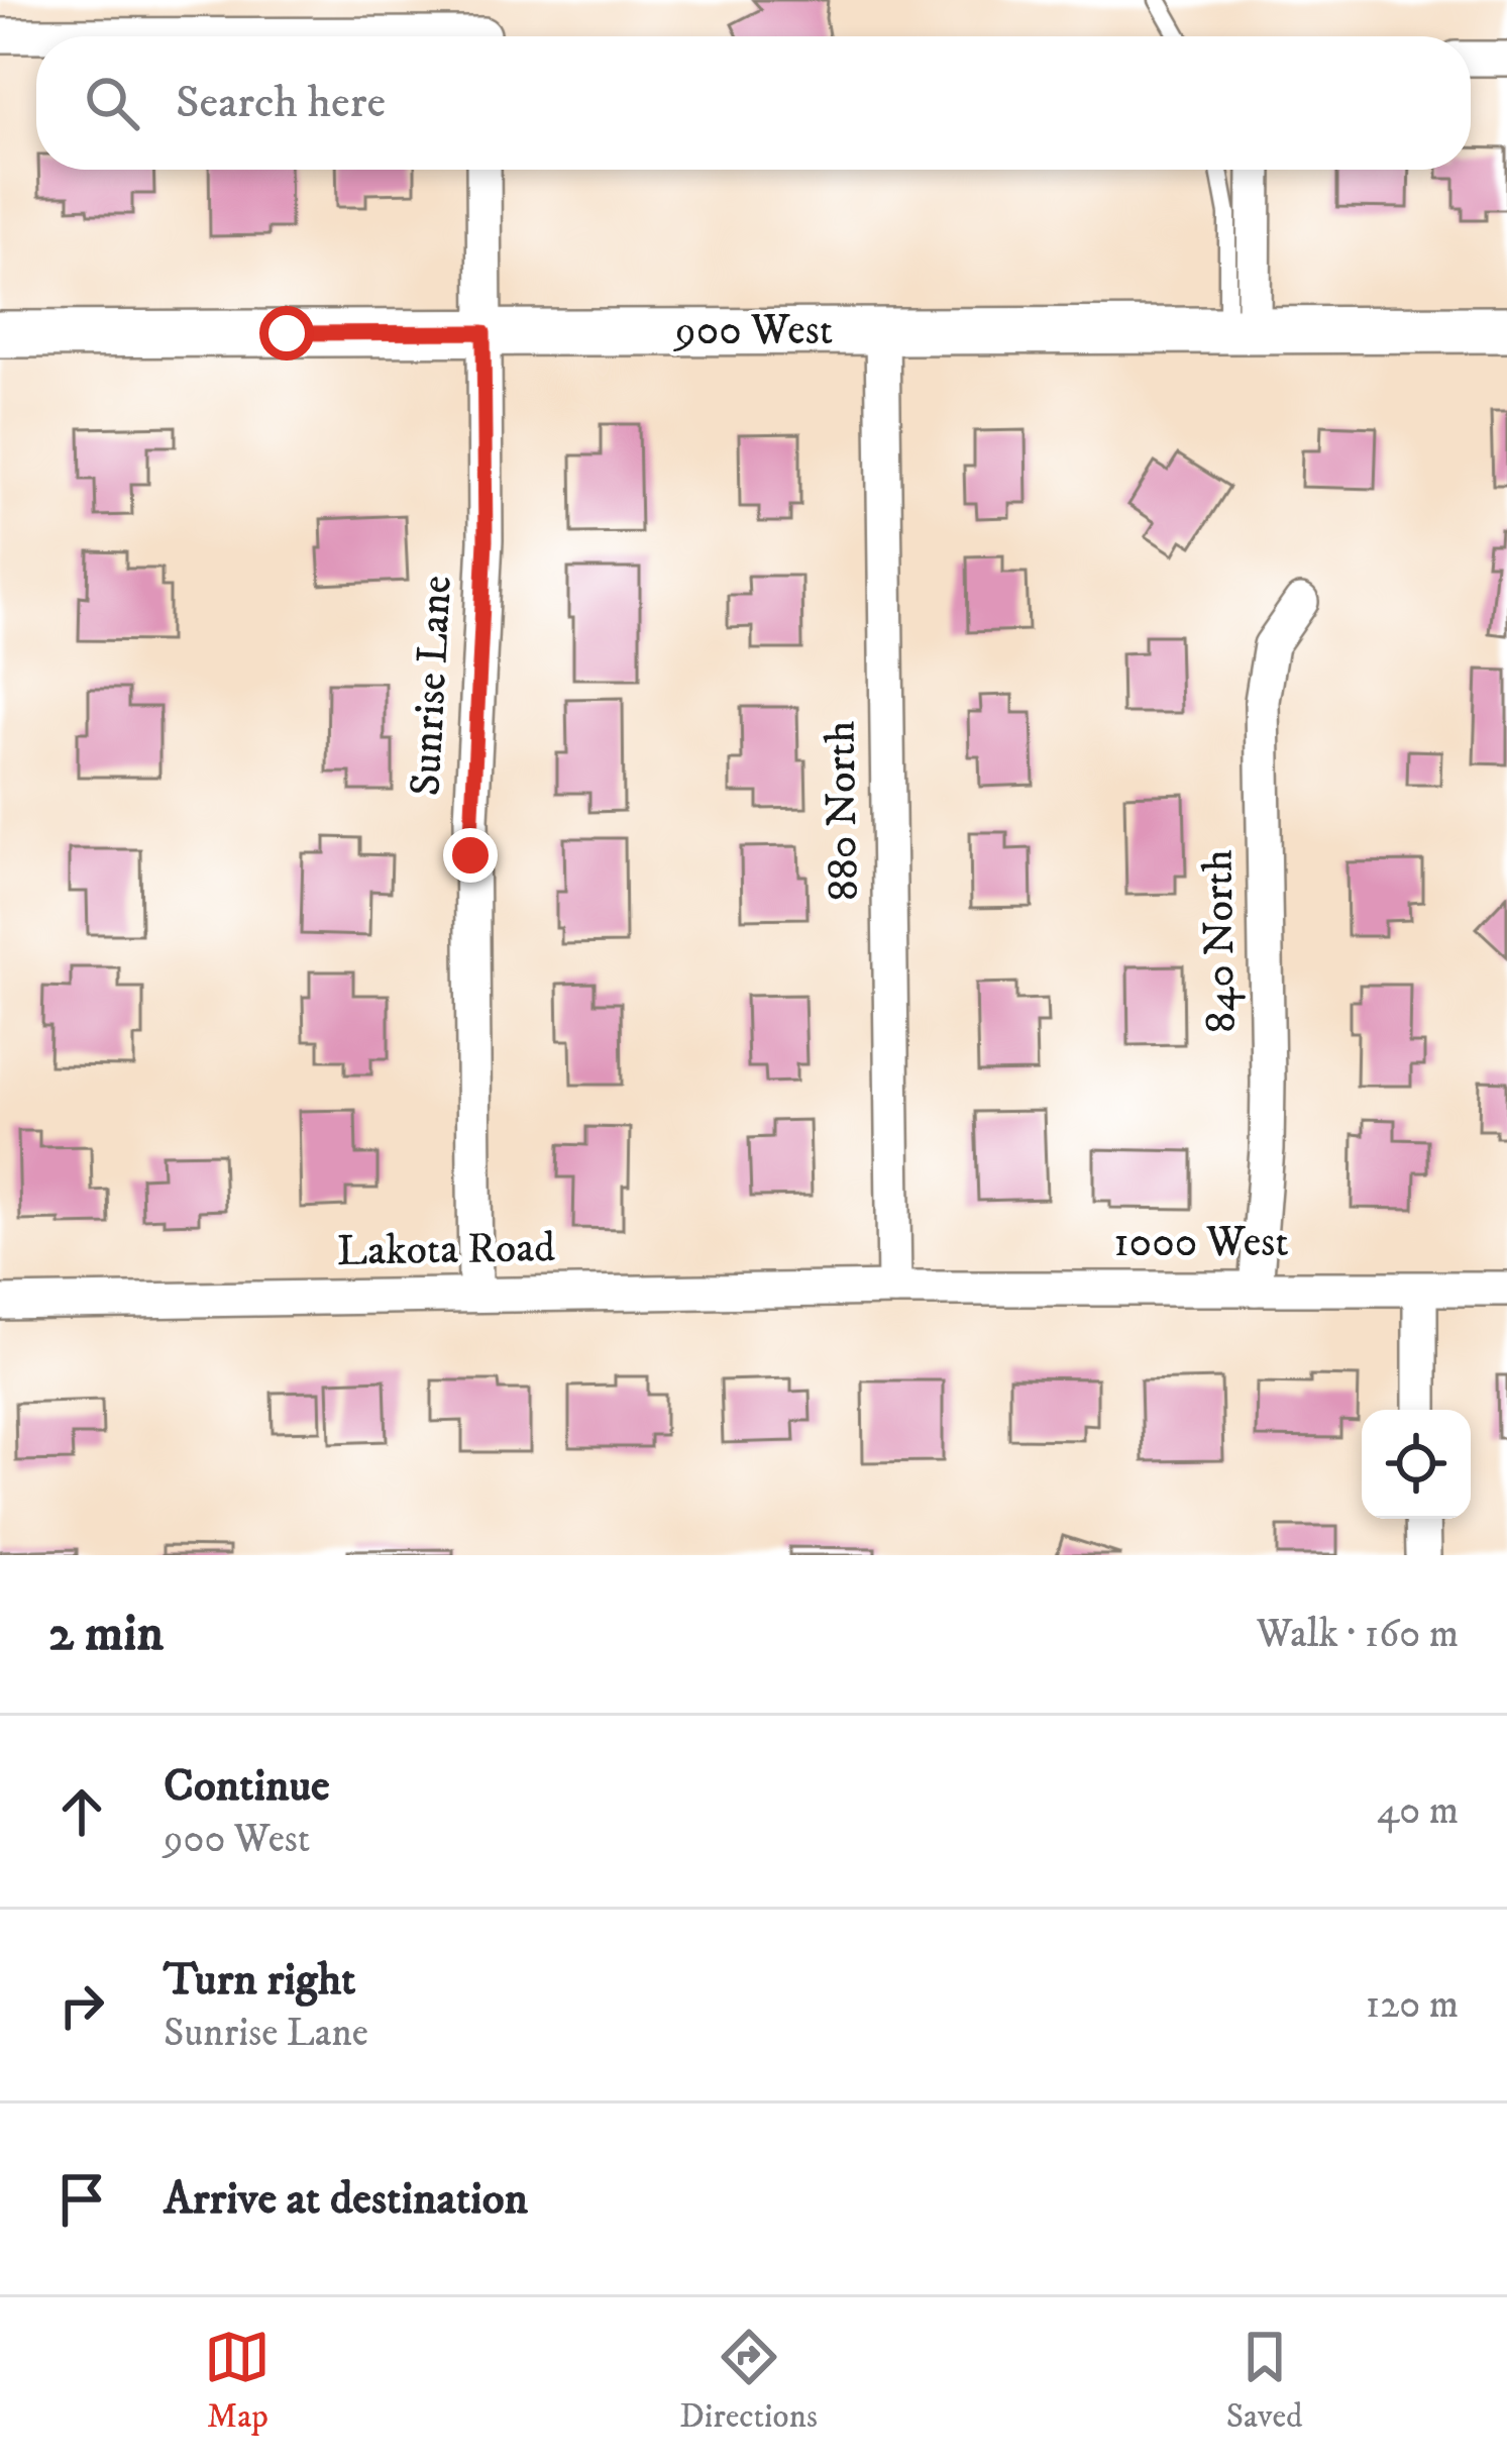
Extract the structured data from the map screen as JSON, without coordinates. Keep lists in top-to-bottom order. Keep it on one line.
{"streets":{"street":["900 West","Sunrise Lane","880 North","840 North","1000 West","Lakota Road"]},"crossings":[["900 West","Sunrise Lane"],["900 West","880 North"],["Sunrise Lane","Lakota Road"],["880 North","1000 West"],["880 North","Lakota Road"],["840 North","1000 West"],["1000 West","Lakota Road"]],"page":{"search":"Search here","heading":["2 min","Walk · 160 m"],"list":[["Continue","900 West","40 m"],["Turn right","Sunrise Lane","120 m"],"Arrive at destination"],"nav":["Map","Directions","Saved"]}}
